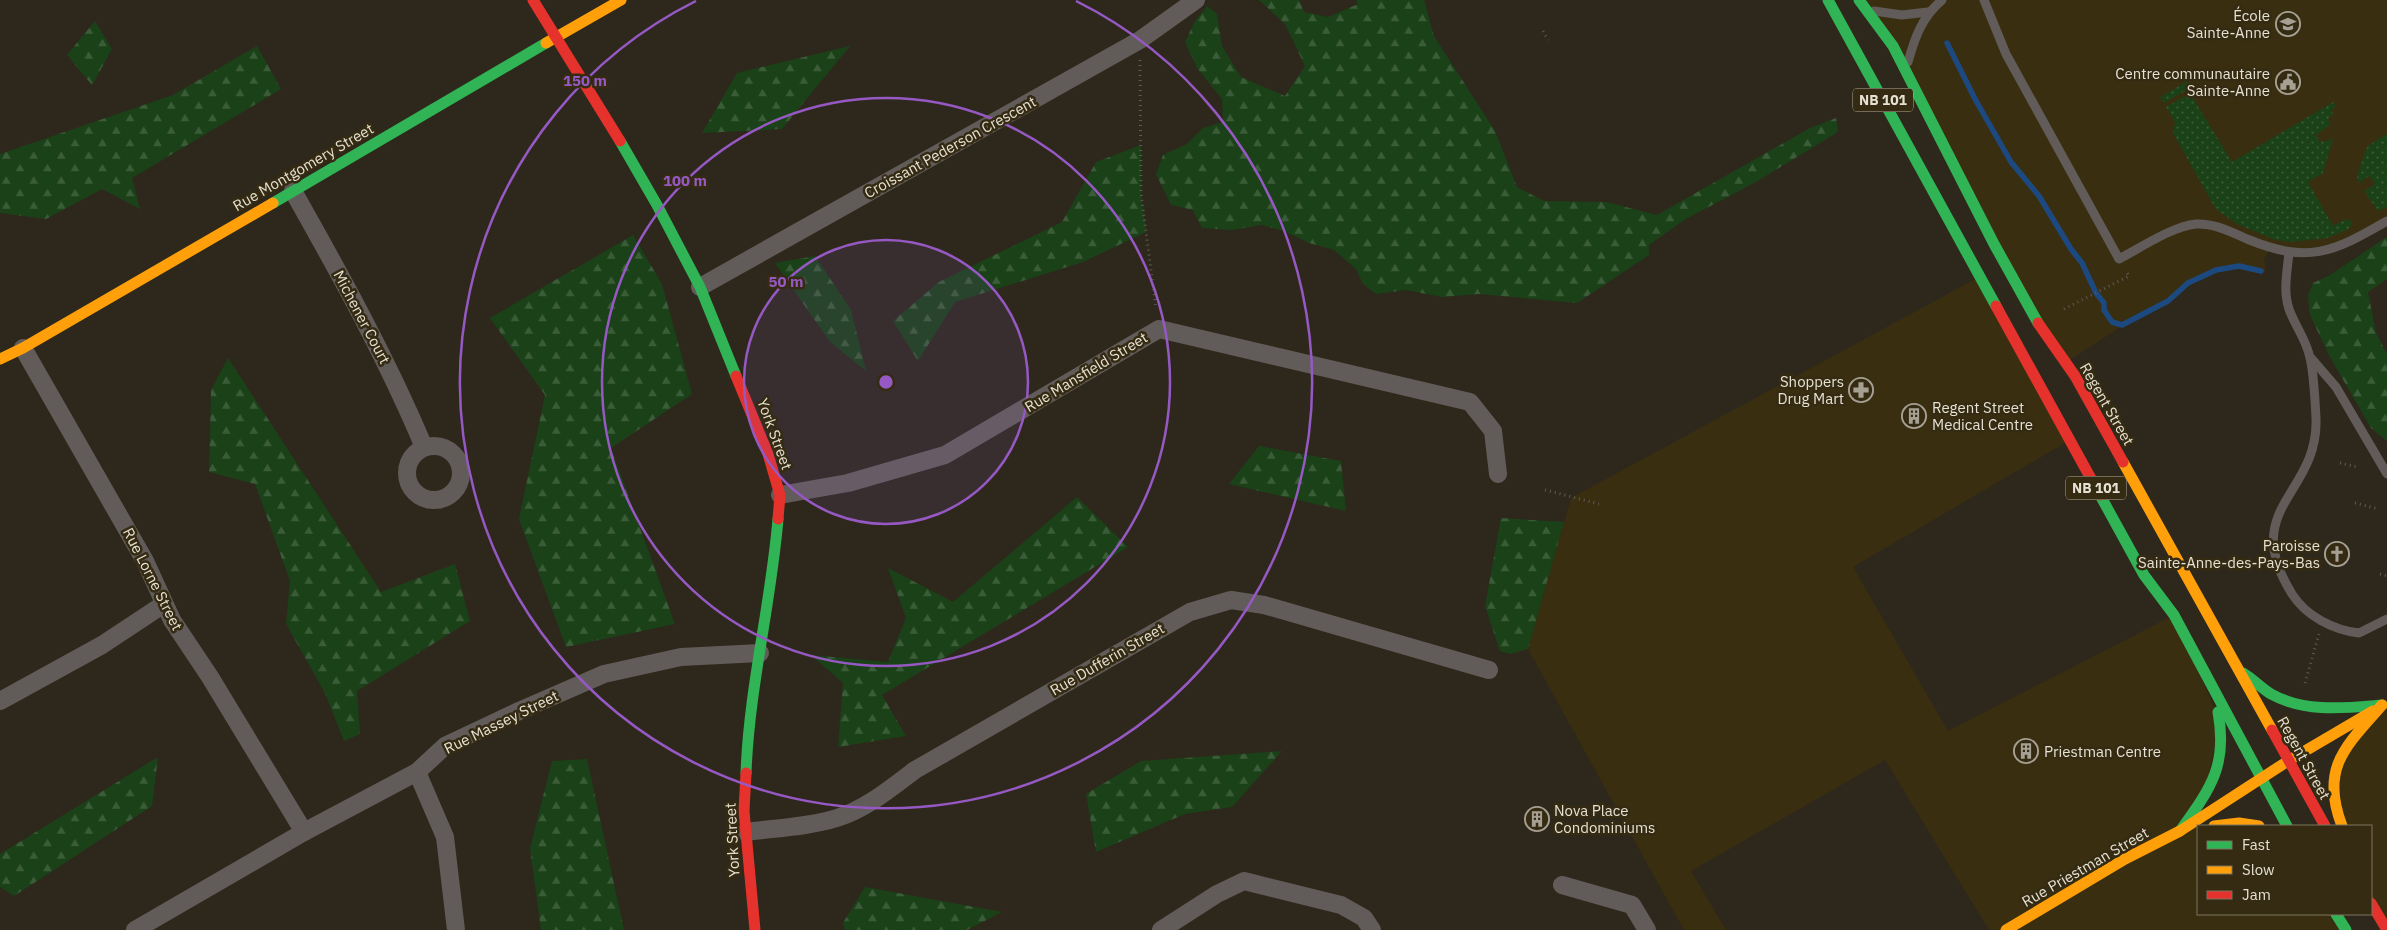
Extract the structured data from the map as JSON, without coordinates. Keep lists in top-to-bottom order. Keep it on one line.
{"streets":{"main road":["NB 101","Rue Montgomery Street","Regent Street","York Street","Rue Priestman Street"],"street":["Croissant Pederson Crescent","Michener Court","Rue Mansfield Street","Rue Lorne Street","Rue Dufferin Street","Rue Massey Street"]},"crossings":[["Croissant Pederson Crescent","York Street"],["Rue Montgomery Street","Michener Court"],["Rue Montgomery Street","York Street"],["Rue Montgomery Street","Rue Lorne Street"],["Rue Mansfield Street","York Street"],["York Street","Rue Dufferin Street"],["York Street","Rue Massey Street"],["Rue Lorne Street","Rue Massey Street"]],"places":{"school or university":["École Sainte-Anne"],"public building":["Centre communautaire Sainte-Anne"],"pharmacy":["Shoppers Drug Mart"],"building":["Regent Street Medical Centre","Priestman Centre","Nova Place Condominiums"],"church":["Paroisse Sainte-Anne-des-Pays-Bas"]},"legend":["Fast","Slow","Jam"],"rings":["150 m","100 m","50 m"]}
